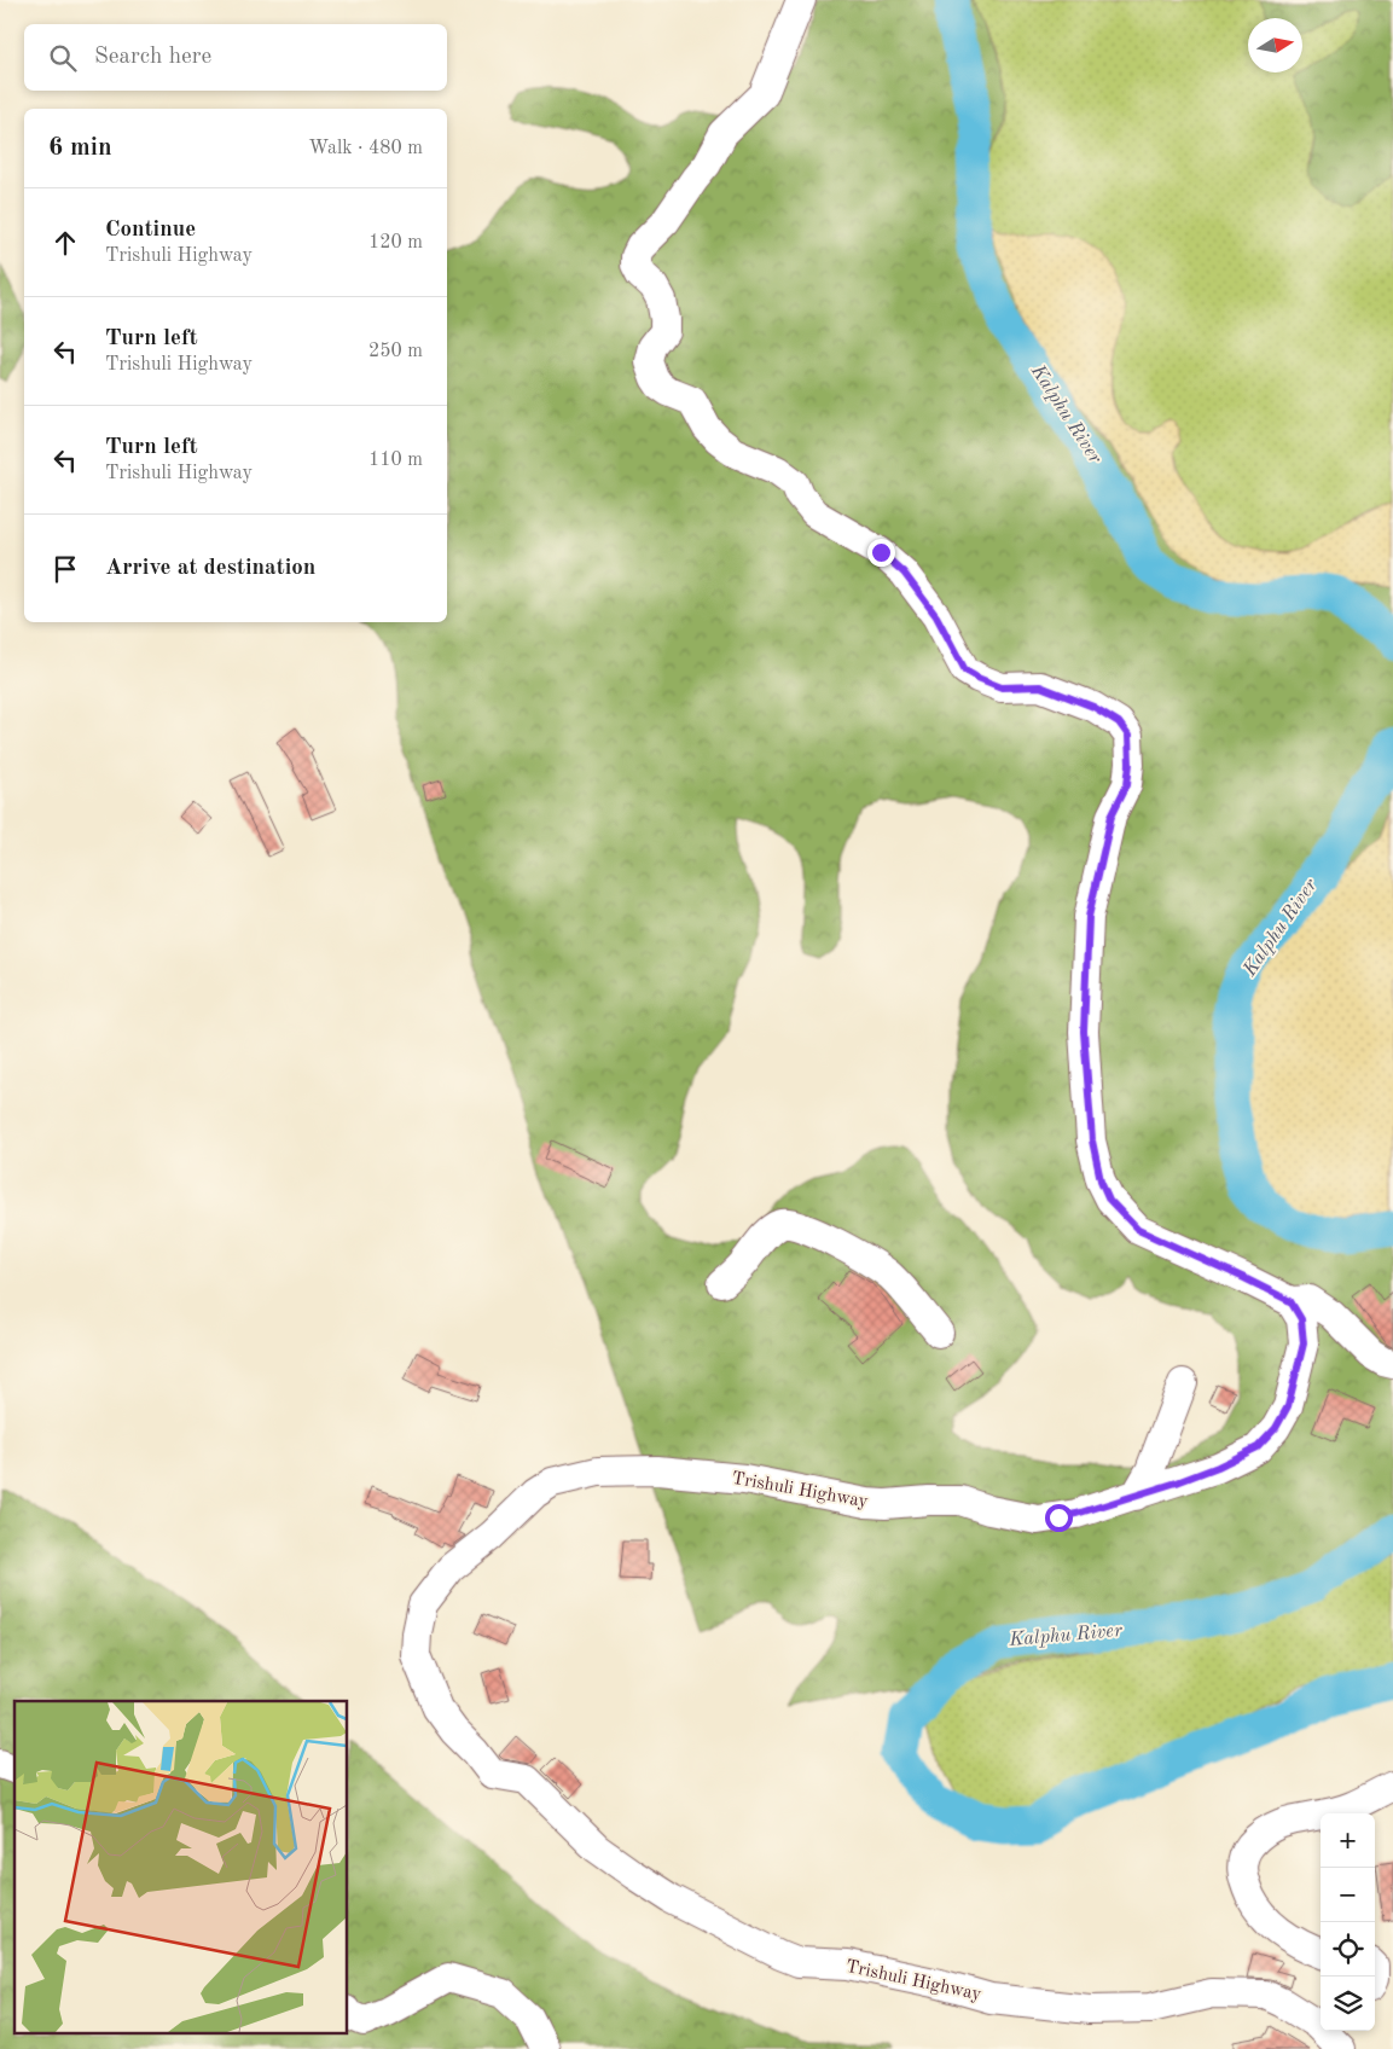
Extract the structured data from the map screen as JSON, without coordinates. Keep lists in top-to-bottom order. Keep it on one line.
{"streets":{"street":["Trishuli Highway"]},"water":["Kalphu River"],"north":"right","page":{"search":"Search here","heading":["6 min","Walk · 480 m"],"list":[["Continue","Trishuli Highway","120 m"],["Turn left","Trishuli Highway","250 m"],["Turn left","Trishuli Highway","110 m"],"Arrive at destination"],"map_buttons":["+","−"]}}
